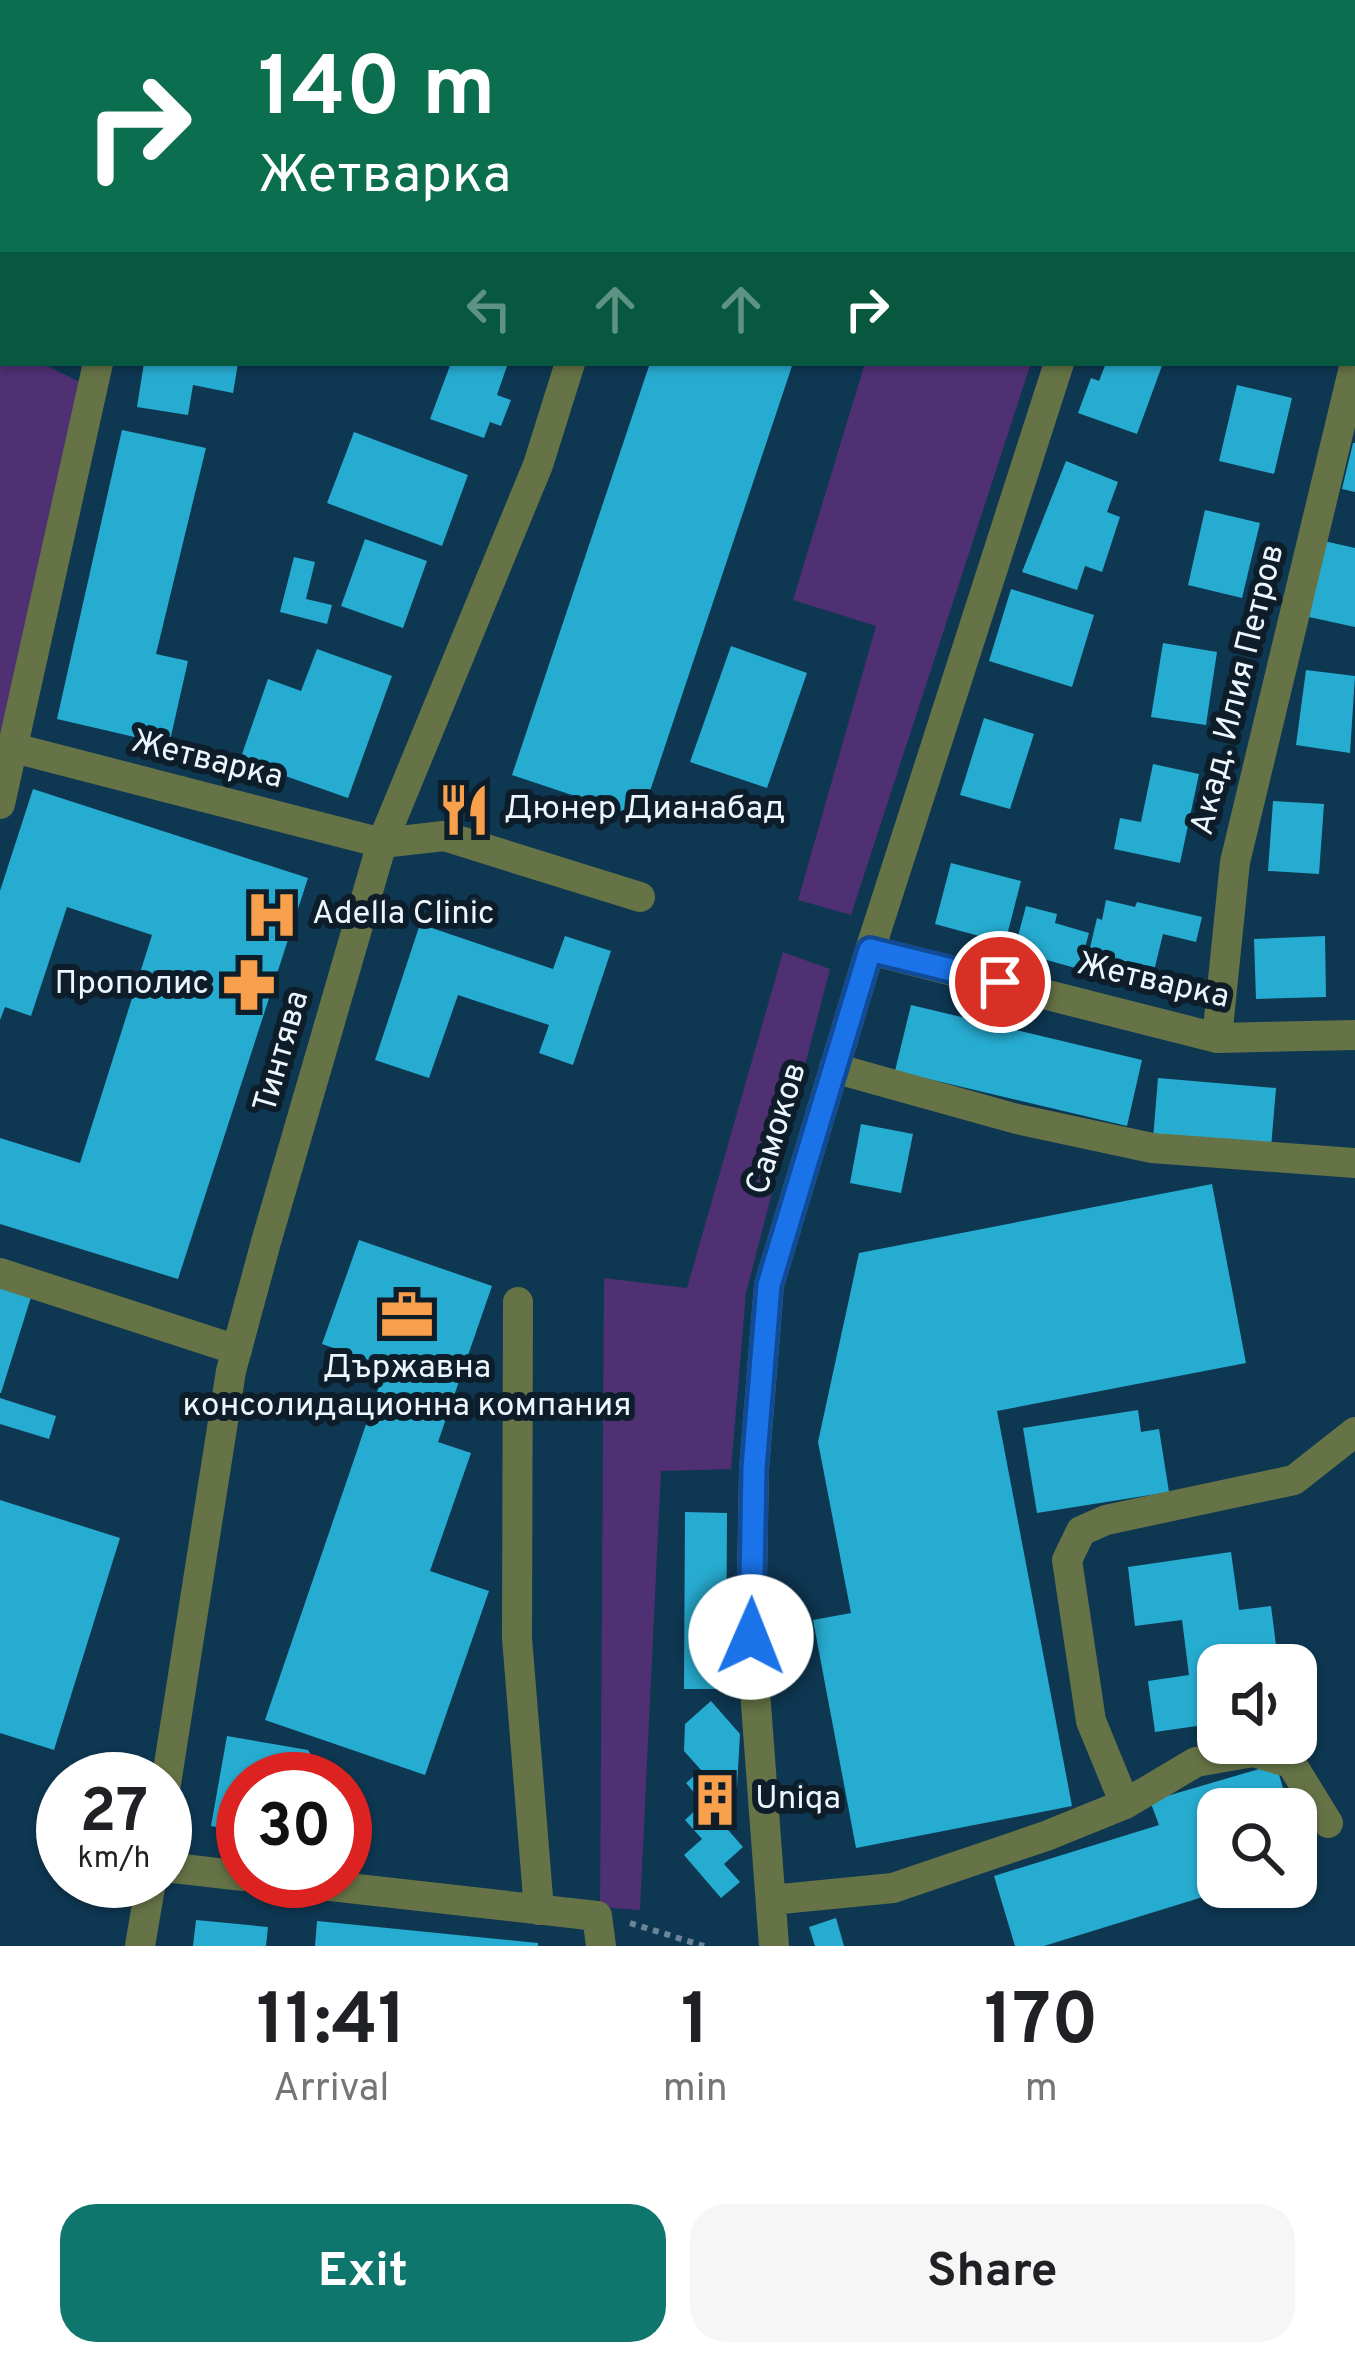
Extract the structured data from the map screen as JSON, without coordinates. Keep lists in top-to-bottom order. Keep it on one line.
{"streets":{"street":["Акад. Илия Петров","Жетварка","Тинтява","Самоков"]},"crossings":[["Акад. Илия Петров","Жетварка"],["Жетварка","Тинтява"],["Жетварка","Самоков"]],"places":{"restaurant":["Дюнер Дианабад"],"hospital":["Adella Clinic"],"pharmacy":["Прополис"],"office":["Държавна консолидационна компания"],"building":["Uniqa"]},"page":{"turn":["140 m","Жетварка"],"speed":"27 km/h","limit":"30","eta":["11:41","Arrival","1","min","170","m"],"buttons":["Exit","Share"]}}
